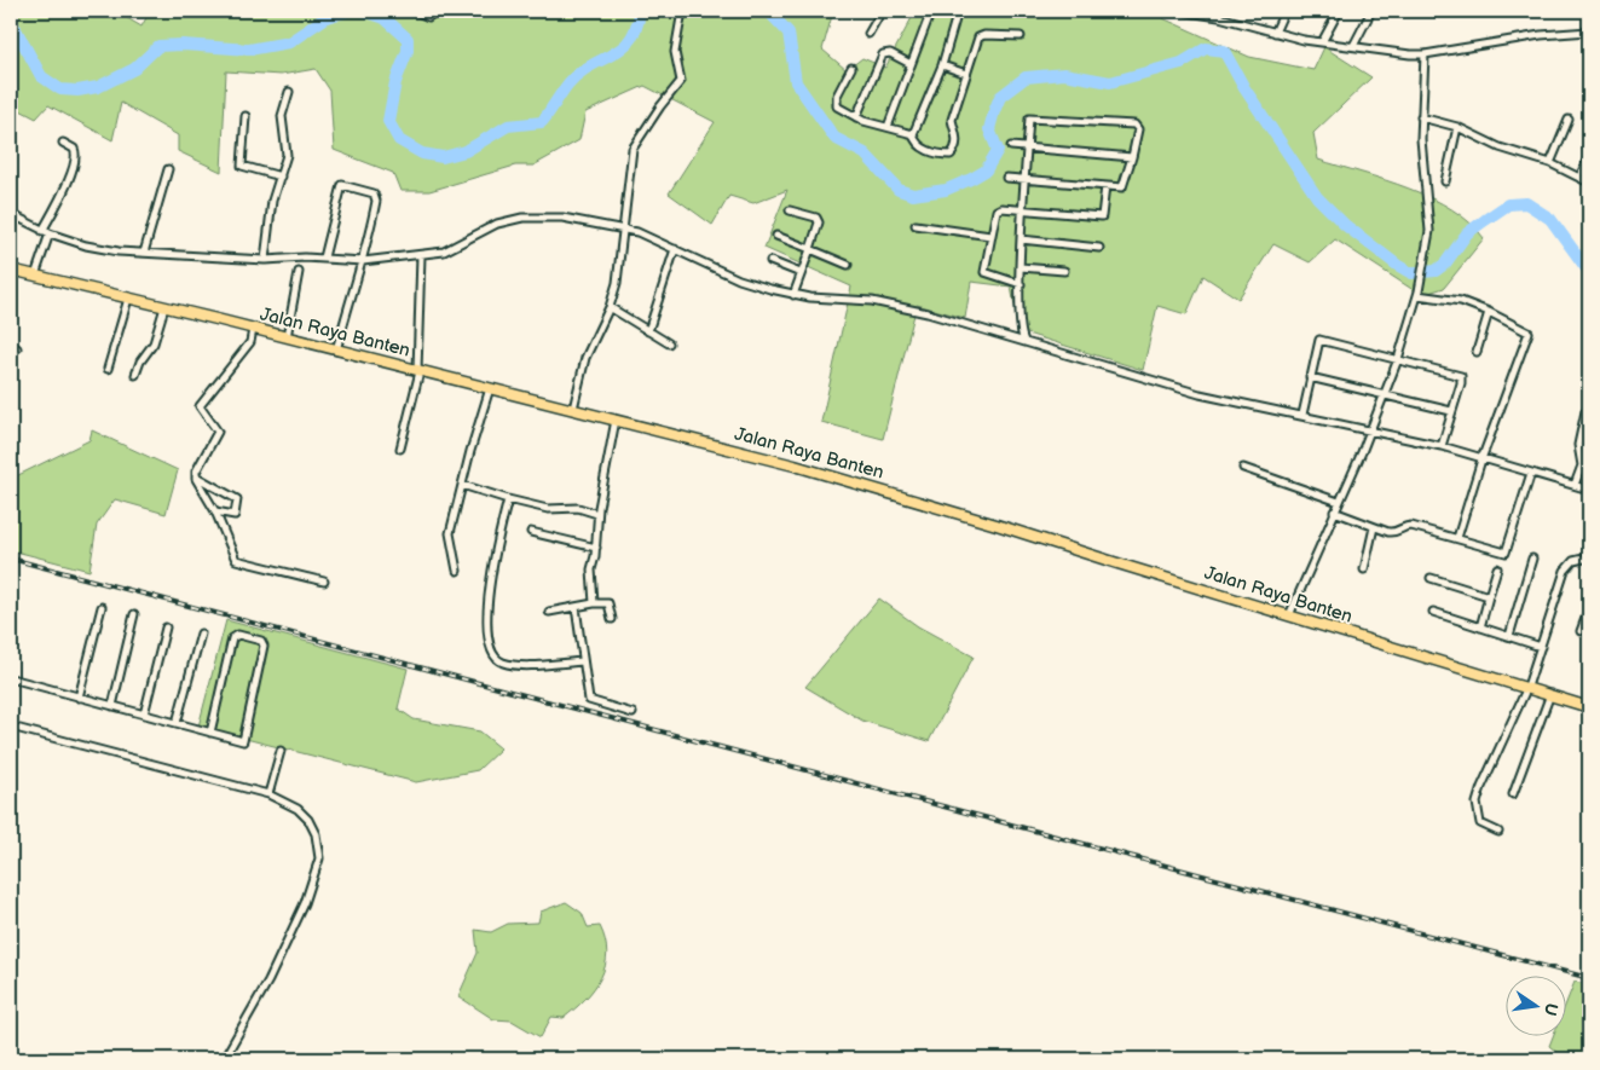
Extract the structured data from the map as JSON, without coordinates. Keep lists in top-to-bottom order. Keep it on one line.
{"streets":{"main road":["Jalan Raya Banten"]},"north":"right"}
